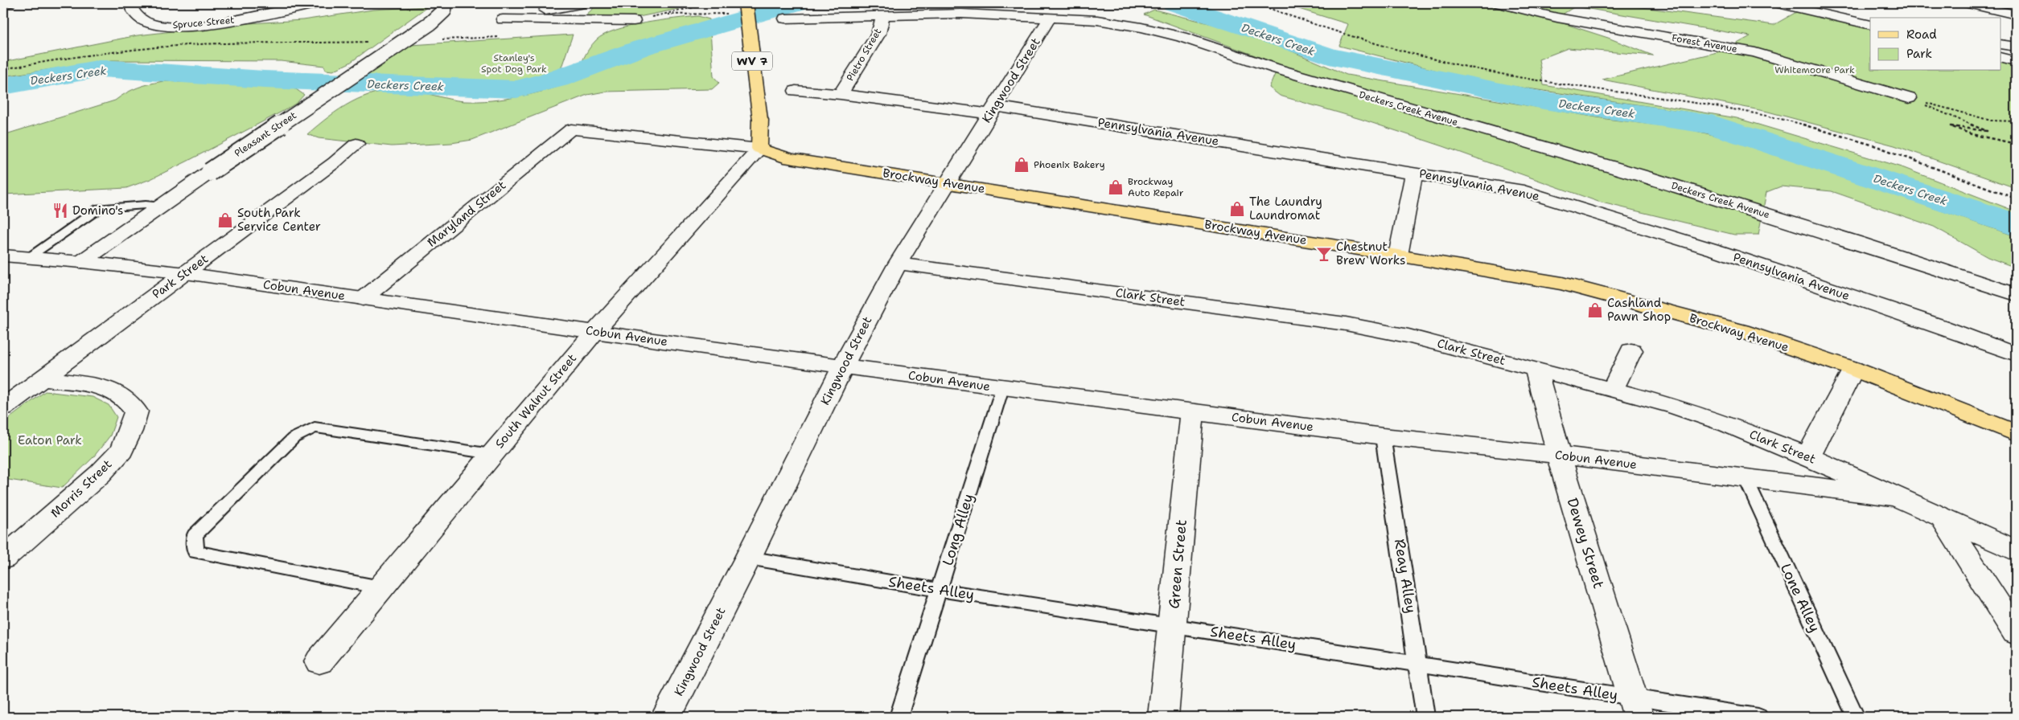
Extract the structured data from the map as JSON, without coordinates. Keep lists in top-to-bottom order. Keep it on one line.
{"streets":{"main road":["WV 7","Brockway Avenue"],"street":["Spruce Street","Forest Avenue","Pietro Street","Kingwood Street","Deckers Creek Avenue","Pennsylvania Avenue","Pleasant Street","Maryland Street","Park Street","Cobun Avenue","Clark Street","South Walnut Street","Morris Street","Dewey Street","Green Street"],"lane":["Long Alley","Reay Alley","Sheets Alley","Lone Alley"]},"crossings":[["Pietro Street","Deckers Creek Avenue"],["Pietro Street","Pennsylvania Avenue"],["WV 7","Brockway Avenue"],["WV 7","South Walnut Street"],["Kingwood Street","Deckers Creek Avenue"],["Kingwood Street","Pennsylvania Avenue"],["Kingwood Street","Brockway Avenue"],["Kingwood Street","Cobun Avenue"],["Kingwood Street","Clark Street"],["Kingwood Street","Sheets Alley"],["Pleasant Street","Cobun Avenue"],["Brockway Avenue","Maryland Street"],["Brockway Avenue","South Walnut Street"],["Maryland Street","Cobun Avenue"],["Park Street","Cobun Avenue"],["Park Street","Morris Street"],["Cobun Avenue","Clark Street"],["Cobun Avenue","South Walnut Street"],["Cobun Avenue","Long Alley"],["Cobun Avenue","Dewey Street"],["Cobun Avenue","Green Street"],["Cobun Avenue","Reay Alley"],["Cobun Avenue","Lone Alley"],["Clark Street","Dewey Street"],["Long Alley","Sheets Alley"],["Dewey Street","Sheets Alley"],["Green Street","Sheets Alley"],["Reay Alley","Sheets Alley"]],"water":["Deckers Creek"],"parks":["Stanley's Spot Dog Park","Whitemoore Park","Eaton Park"],"places":{"shop":["Phoenix Bakery","Brockway Auto Repair","The Laundry Laundromat","South Park Service Center","Cashland Pawn Shop"],"restaurant":["Domino's"],"bar":["Chestnut Brew Works"]},"legend":["Road","Park"]}
